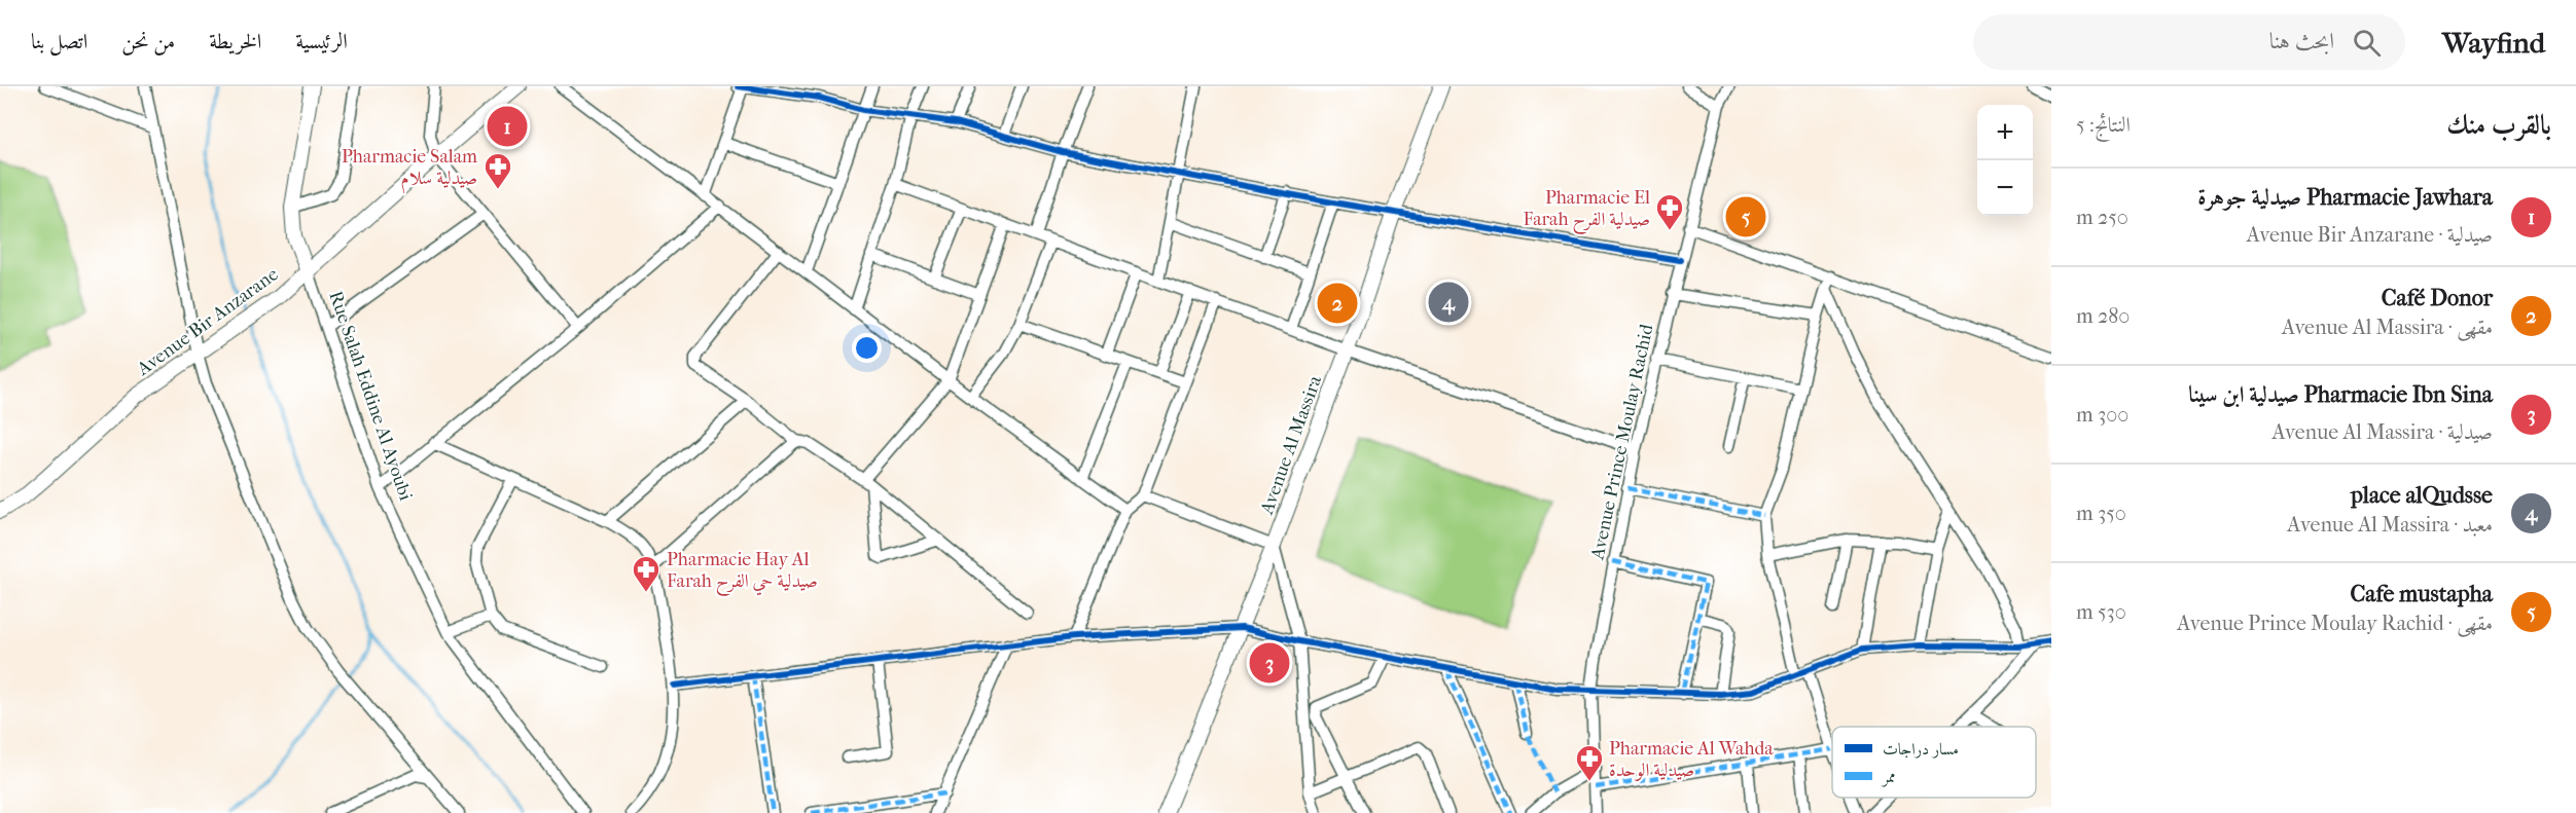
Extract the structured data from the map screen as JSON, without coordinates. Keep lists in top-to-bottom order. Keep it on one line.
{"streets":{"street":["Avenue Bir Anzarane","Rue Salah Eddine Al Ayoubi","Avenue Prince Moulay Rachid","Avenue Al Massira"]},"crossings":[["Avenue Bir Anzarane","Rue Salah Eddine Al Ayoubi"]],"places":{"pharmacy":["Pharmacie Salam صيدلية سلام","Pharmacie El Farah صيدلية الفرح","Pharmacie Hay Al Farah صيدلية حي الفرح","Pharmacie Al Wahda صيدلية الوحدة"]},"legend":["مسار دراجات","ممر"],"page":{"header":"Wayfind","search":"ابحث هنا","nav":["الرئيسية","الخريطة","من نحن","اتصل بنا"],"heading":["بالقرب منك","النتائج: 5"],"pins":["1","5","4","2","3"],"map_buttons":["+","−"],"list":[{"mark":"1","name":"Pharmacie Jawhara صيدلية جوهرة","note":"صيدلية · Avenue Bir Anzarane","value":"250 m"},{"mark":"2","name":"Café Donor","note":"مقهى · Avenue Al Massira","value":"280 m"},{"mark":"3","name":"Pharmacie Ibn Sina صيدلية ابن سينا","note":"صيدلية · Avenue Al Massira","value":"300 m"},{"mark":"4","name":"place alQudsse","note":"معبد · Avenue Al Massira","value":"350 m"},{"mark":"5","name":"Cafe mustapha","note":"مقهى · Avenue Prince Moulay Rachid","value":"530 m"}]}}
